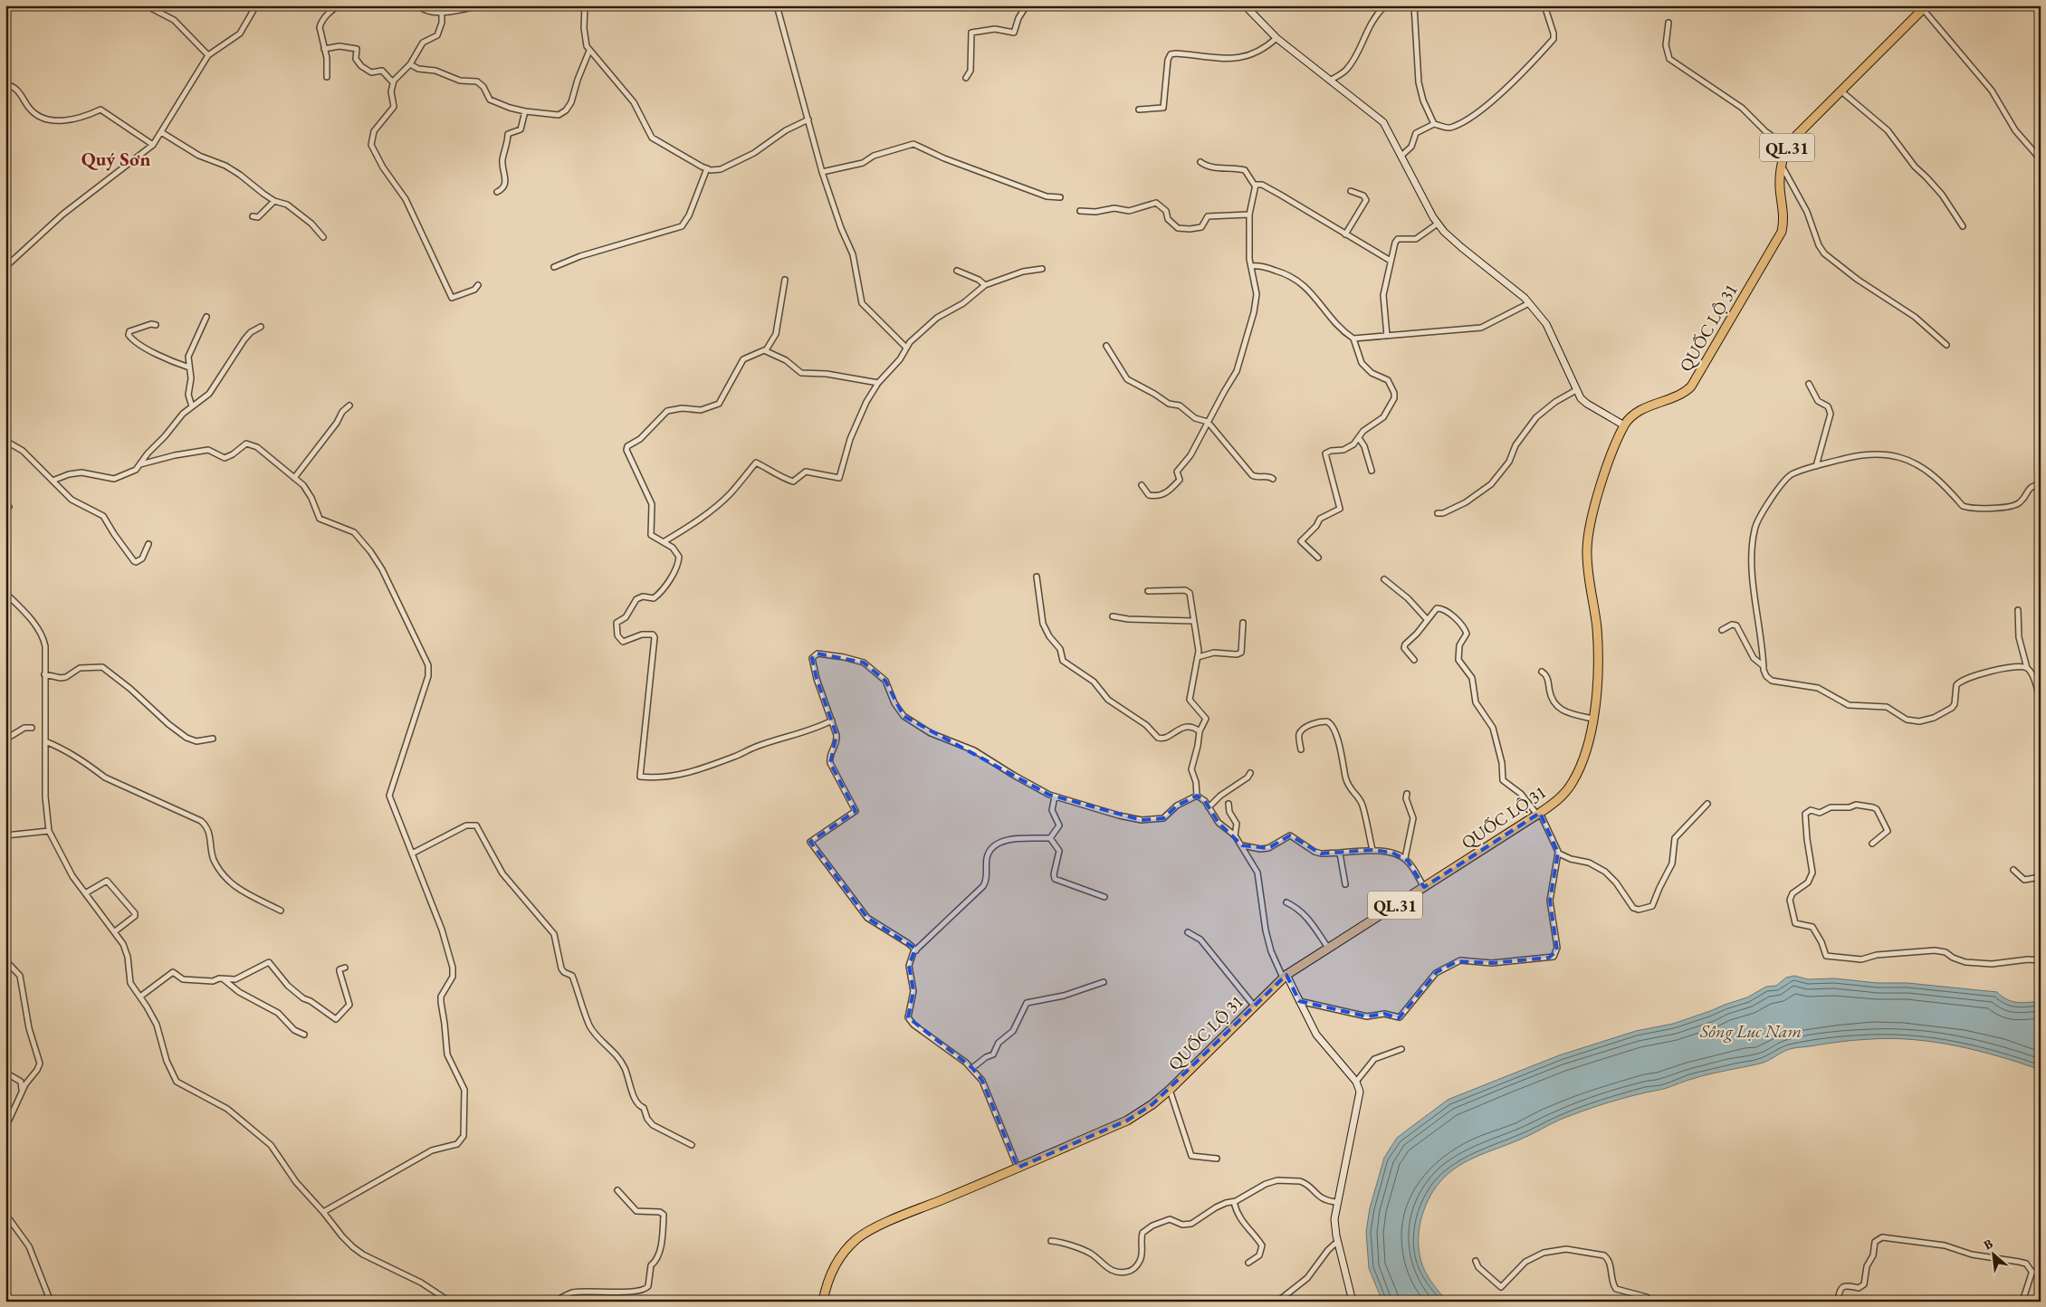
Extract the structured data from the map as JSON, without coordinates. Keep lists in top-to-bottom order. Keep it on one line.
{"streets":{"highway":["QL.31","QUỐC LỘ 31"]},"districts":["Quý Sơn"],"water":["Sông Lục Nam"],"north":"top left"}
